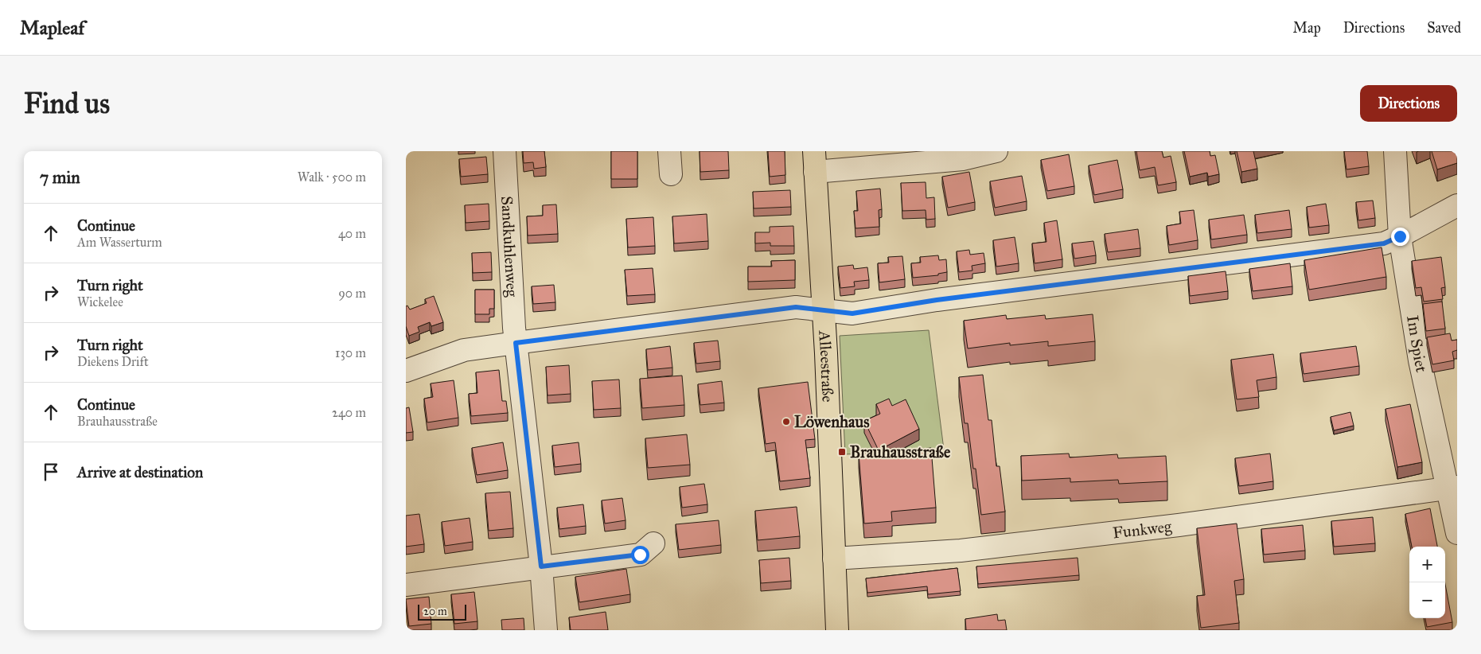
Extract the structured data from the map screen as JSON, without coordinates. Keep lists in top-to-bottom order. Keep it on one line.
{"streets":{"main road":["Alleestraße"],"street":["Sandkuhlenweg","Im Spiet","Funkweg"]},"crossings":[["Im Spiet","Funkweg"],["Alleestraße","Funkweg"]],"places":{"other":["Löwenhaus"],"transit":["Brauhausstraße"]},"scale_bar":"20 m","page":{"header":"Mapleaf","nav":["Map","Directions","Saved"],"buttons":"Directions","title":"Find us","heading":["7 min","Walk · 500 m"],"list":[["Continue","Am Wasserturm","40 m"],["Turn right","Wickelee","90 m"],["Turn right","Diekens Drift","130 m"],["Continue","Brauhausstraße","240 m"],"Arrive at destination"],"map_buttons":["+","−"],"scale":"20 m"}}
